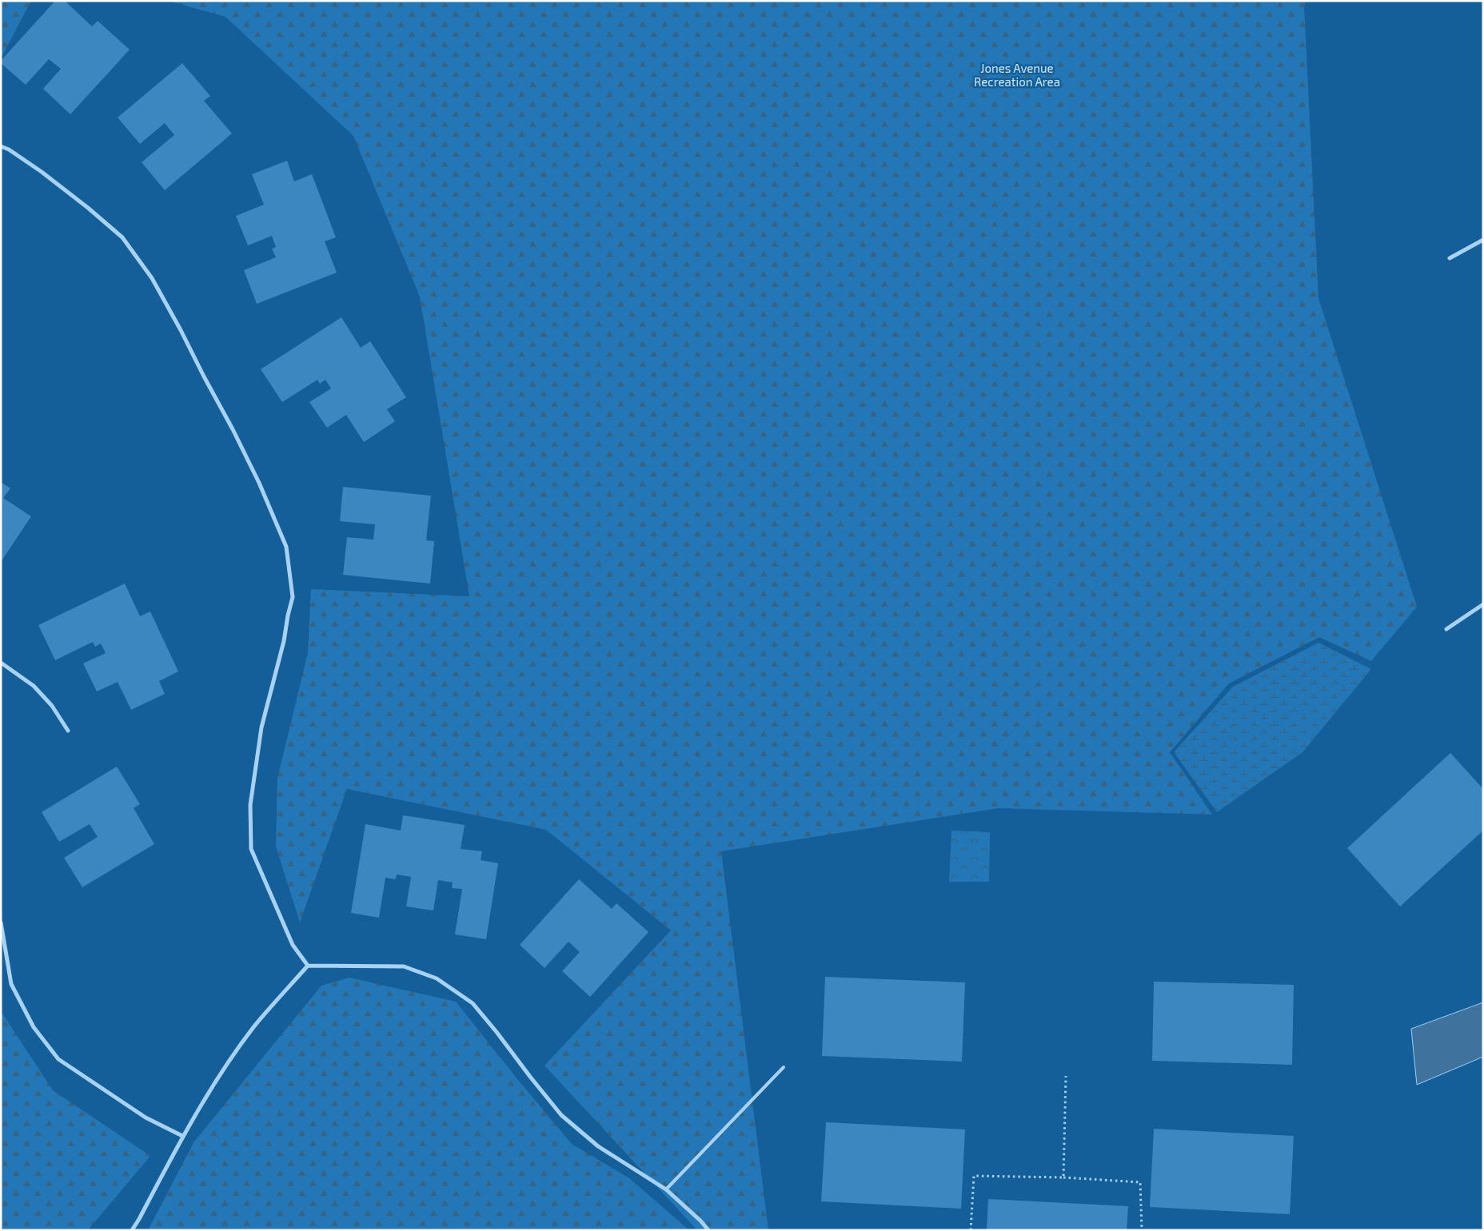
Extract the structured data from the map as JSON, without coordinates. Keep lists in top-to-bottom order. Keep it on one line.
{"parks":["Jones Avenue Recreation Area"]}
